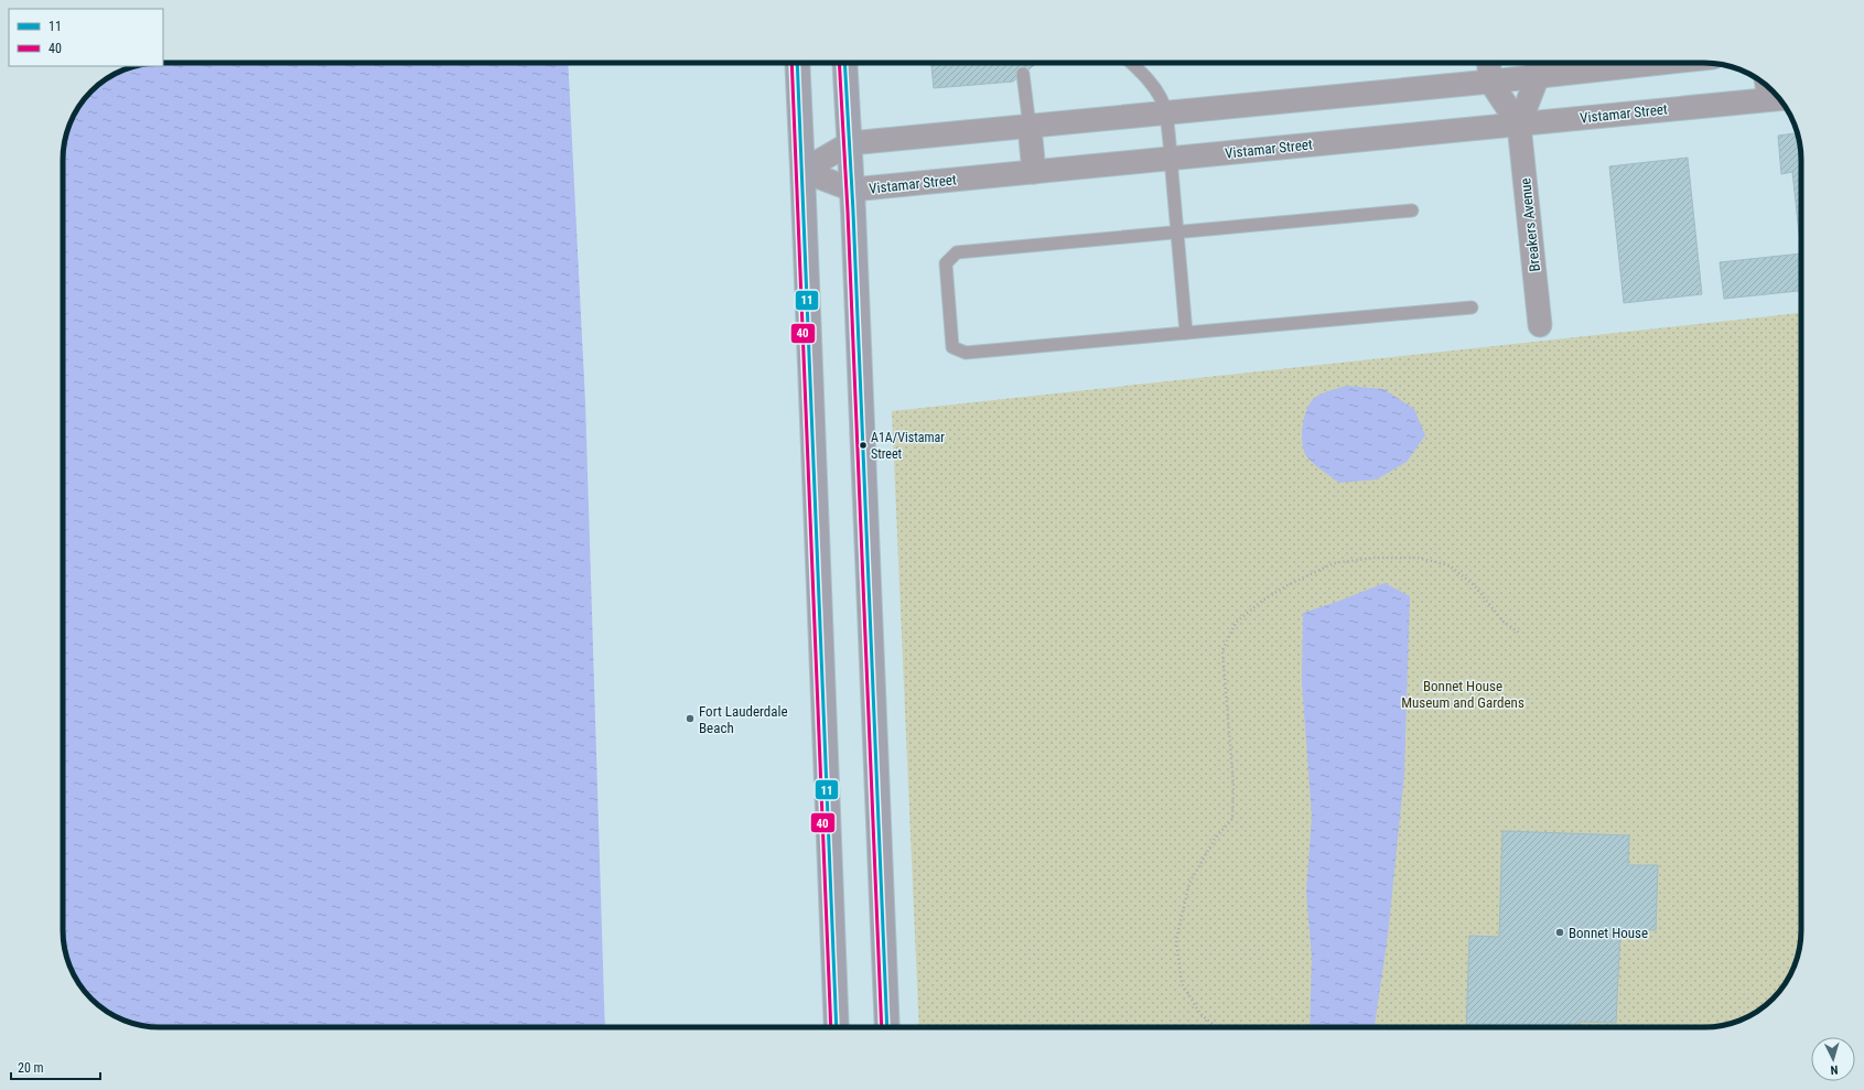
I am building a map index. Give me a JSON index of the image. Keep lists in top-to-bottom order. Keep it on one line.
{"streets":{"street":["Vistamar Street","Breakers Avenue"]},"crossings":[["Vistamar Street","Breakers Avenue"]],"parks":["Bonnet House Museum and Gardens"],"places":["A1A/Vistamar Street","Fort Lauderdale Beach","Bonnet House"],"lines":["transit line 11","transit line 40"],"legend":["11","40"],"scale_bar":"20 m","north":"bottom"}
